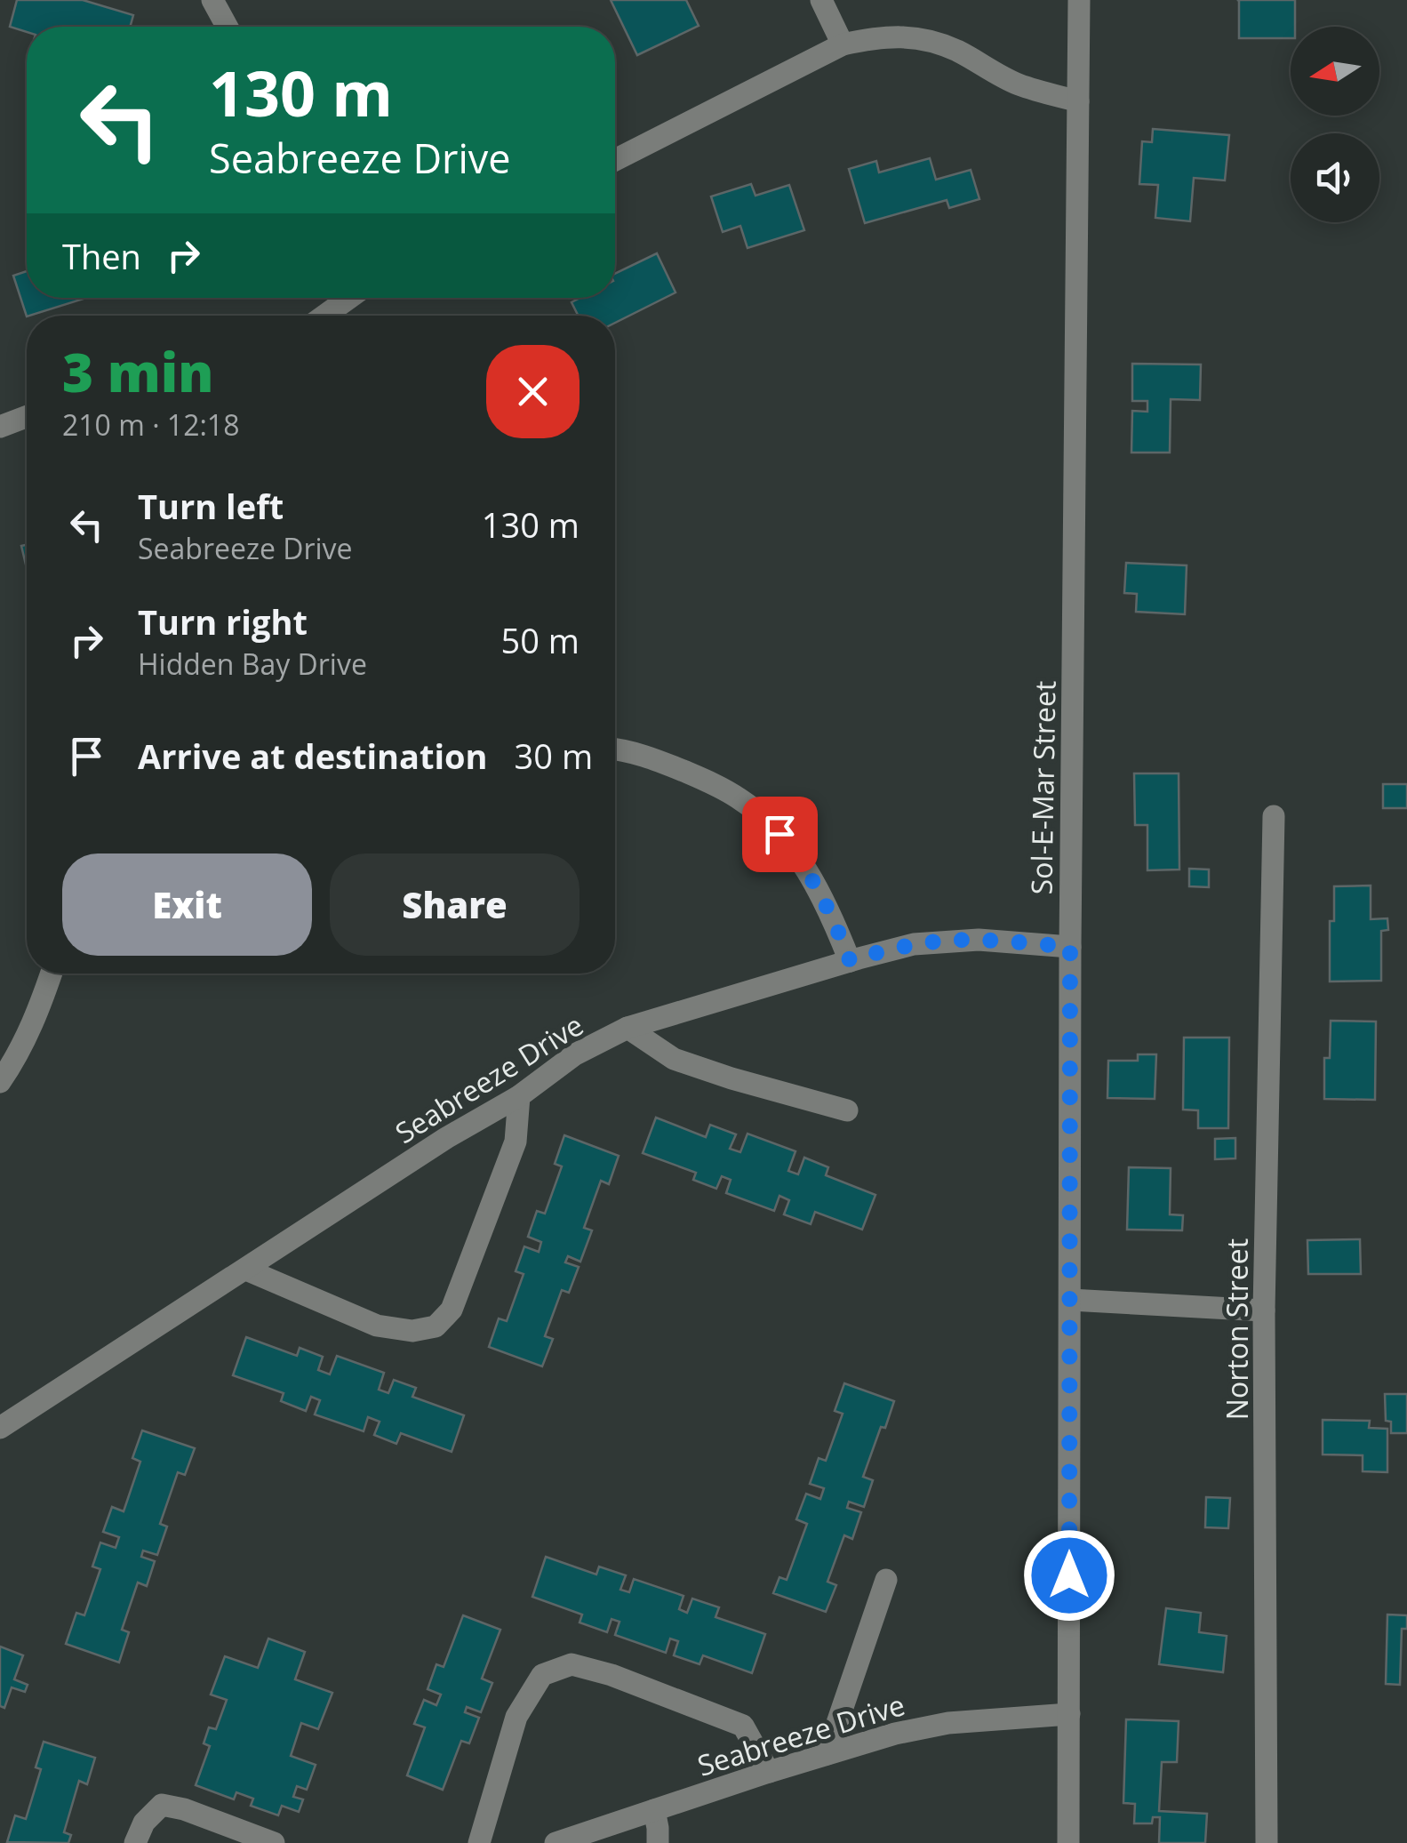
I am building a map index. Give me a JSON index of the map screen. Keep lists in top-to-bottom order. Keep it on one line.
{"streets":{"street":["Sol-E-Mar Street","Seabreeze Drive","Norton Street"]},"crossings":[["Sol-E-Mar Street","Seabreeze Drive"]],"north":"left","page":{"turn":["130 m","Seabreeze Drive"],"then":"Then","heading":["3 min","210 m · 12:18"],"list":[{"name":"Turn left","note":"Seabreeze Drive","value":"130 m"},{"name":"Turn right","note":"Hidden Bay Drive","value":"50 m"},{"name":"Arrive at destination","value":"30 m"}],"buttons":["Exit","Share"]}}
